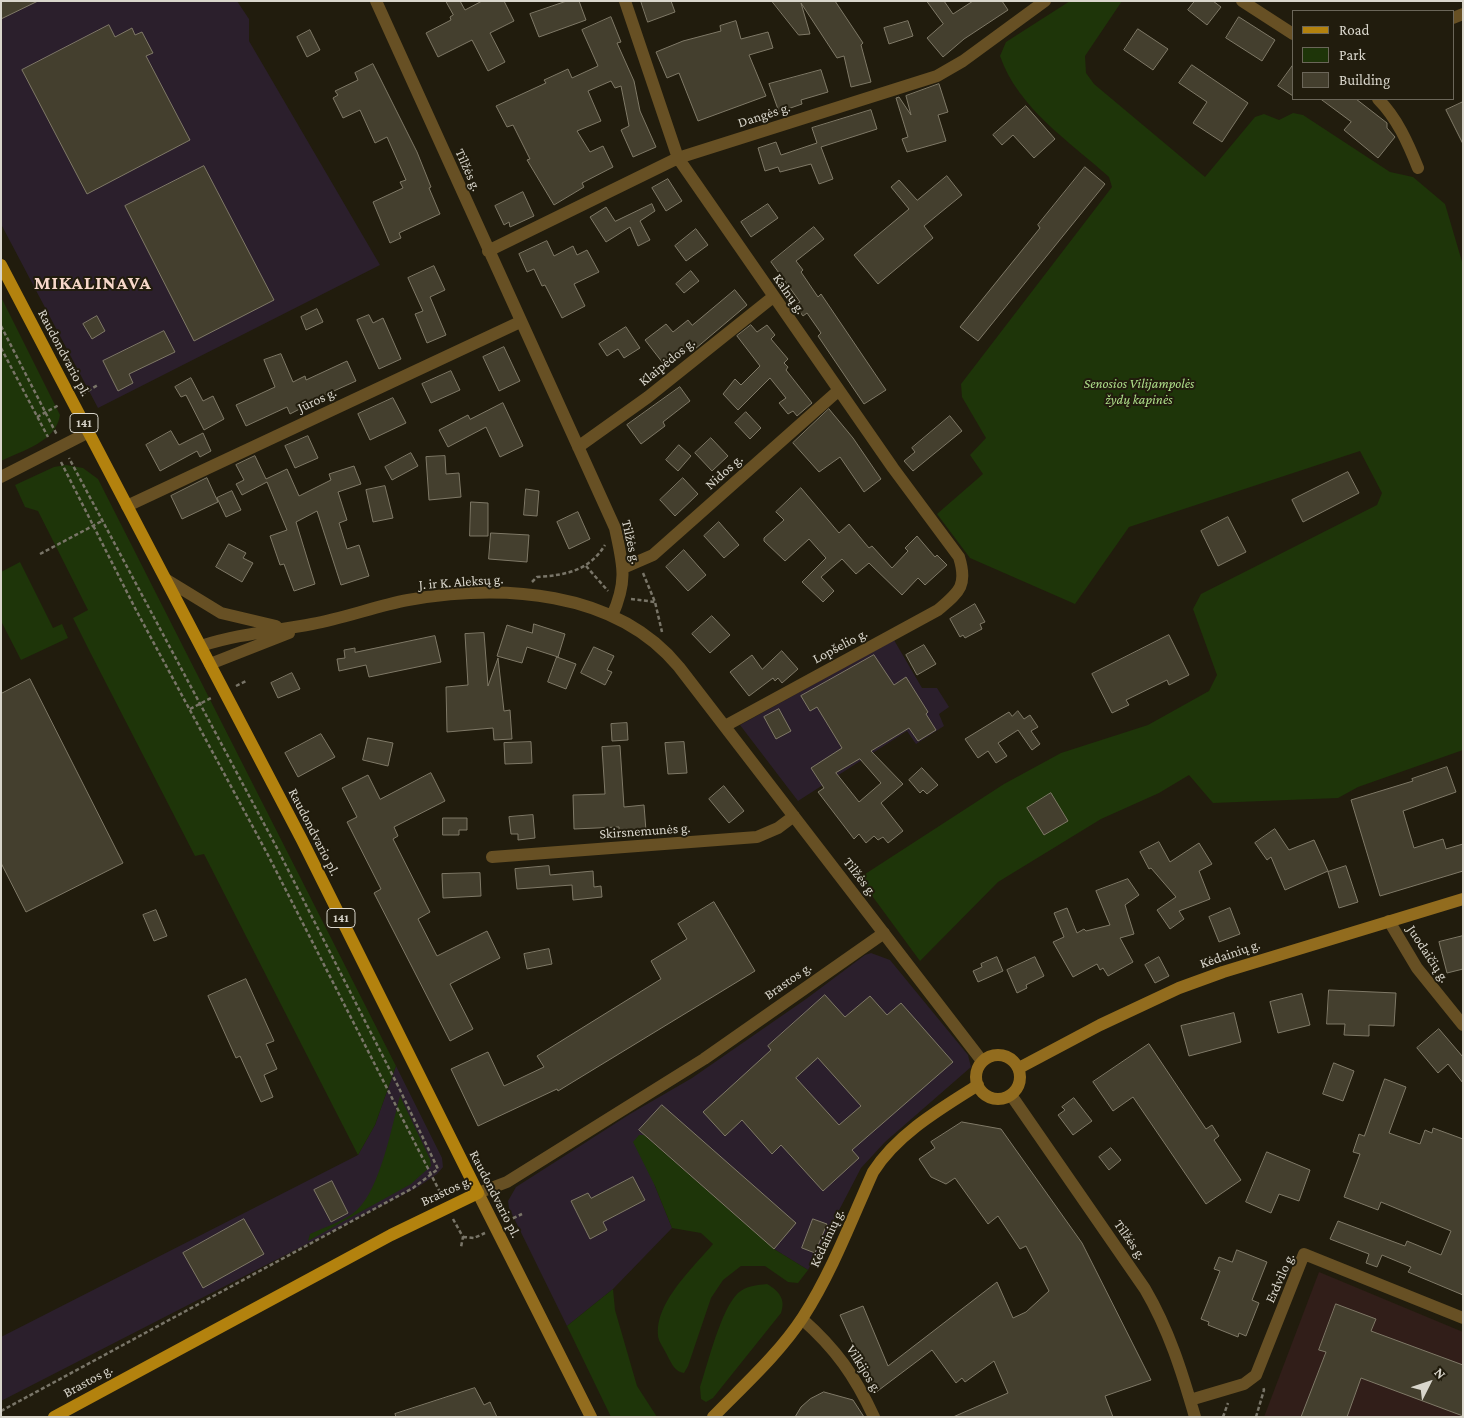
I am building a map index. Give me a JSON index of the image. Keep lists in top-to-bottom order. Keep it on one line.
{"streets":{"main road":["Raudondvario pl.","141","Kėdainių g.","Brastos g."],"street":["Dangės g.","Tilžės g.","Kalnų g.","Klaipėdos g.","Jūros g.","Nidos g.","J. ir K. Aleksų g.","Lopšelio g.","Skirsnemunės g.","Juodaičių g.","Erdvilo g.","Vilkijos g."]},"crossings":[["Dangės g.","Tilžės g."],["Dangės g.","Kalnų g."],["Tilžės g.","Klaipėdos g."],["Tilžės g.","Jūros g."],["Tilžės g.","Nidos g."],["Tilžės g.","J. ir K. Aleksų g."],["Tilžės g.","Lopšelio g."],["Tilžės g.","Skirsnemunės g."],["Tilžės g.","Kėdainių g."],["Tilžės g.","Brastos g."],["Kalnų g.","Klaipėdos g."],["Kalnų g.","Nidos g."],["Kalnų g.","Lopšelio g."],["Raudondvario pl.","Jūros g."],["Raudondvario pl.","J. ir K. Aleksų g."],["Raudondvario pl.","Brastos g."],["Kėdainių g.","Juodaičių g."],["Kėdainių g.","Vilkijos g."]],"districts":["MIKALINAVA"],"parks":["Senosios Vilijampolės žydų kapinės"],"legend":["Road","Park","Building"],"north":"top right"}
